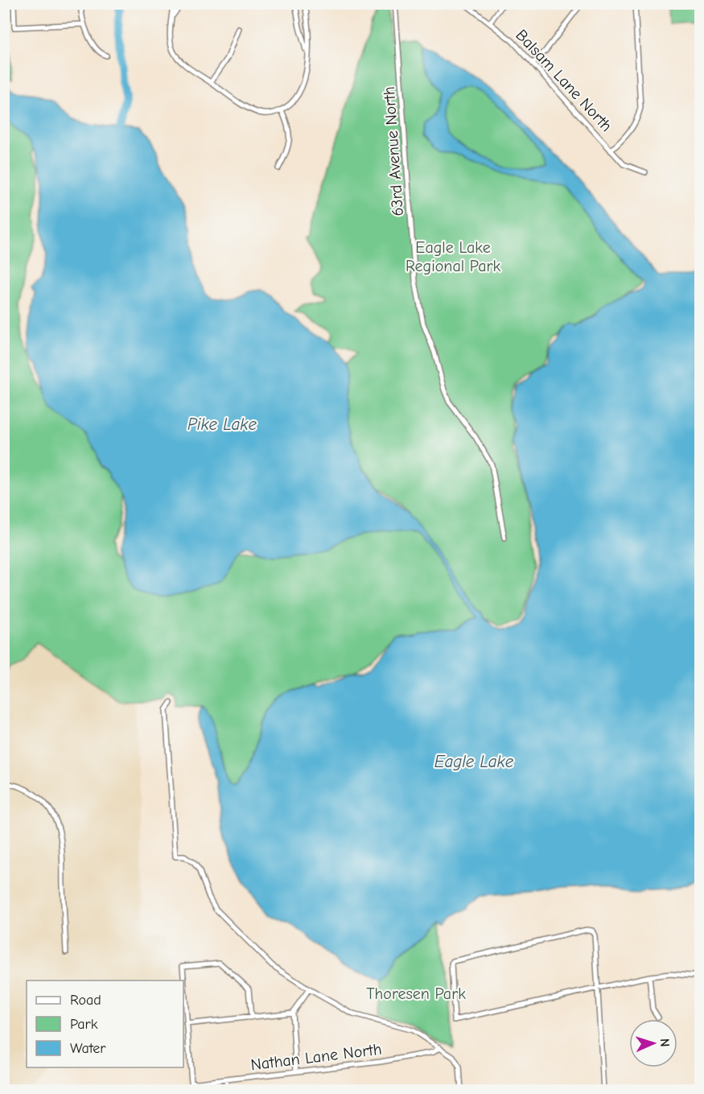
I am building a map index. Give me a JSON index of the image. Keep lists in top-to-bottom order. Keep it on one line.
{"streets":{"street":["Balsam Lane North","63rd Avenue North","Nathan Lane North"]},"water":["Pike Lake","Eagle Lake"],"parks":["Eagle Lake Regional Park","Thoresen Park"],"legend":["Road","Park","Water"],"north":"right"}
